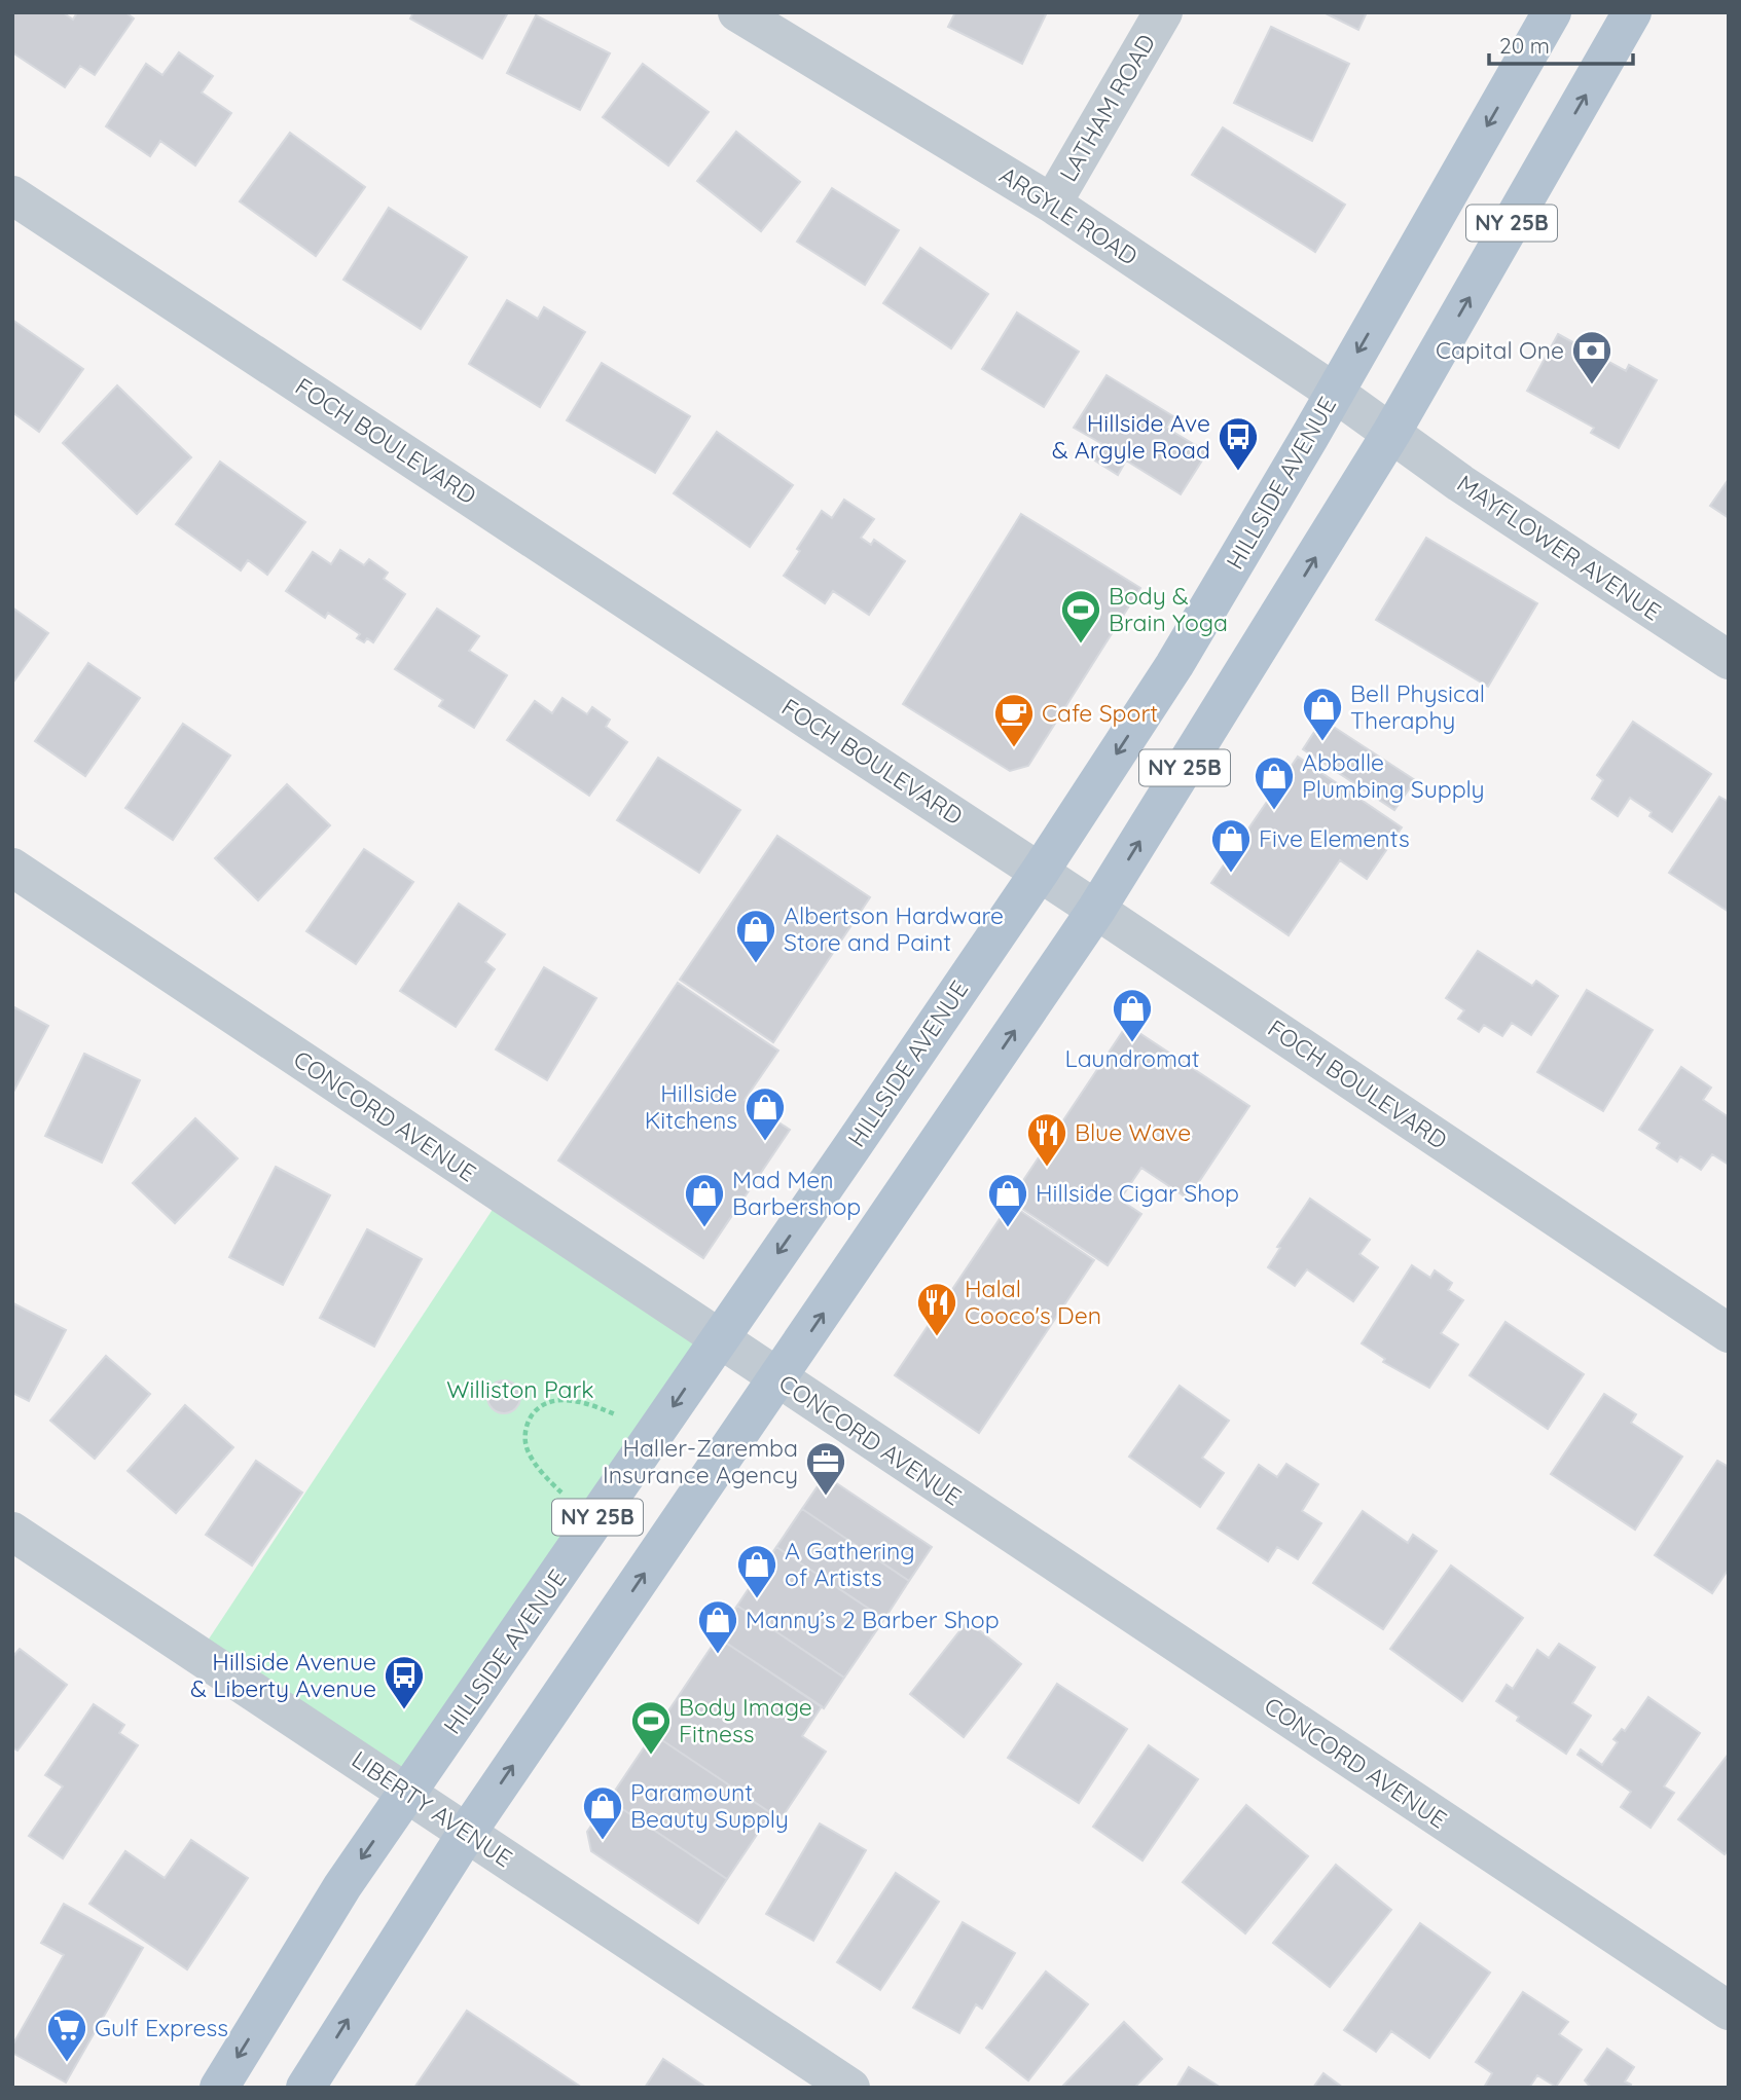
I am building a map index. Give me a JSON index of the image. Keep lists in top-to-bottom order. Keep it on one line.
{"streets":{"main road":["NY 25B","HILLSIDE AVENUE"],"street":["LATHAM ROAD","ARGYLE ROAD","FOCH BOULEVARD","MAYFLOWER AVENUE","CONCORD AVENUE","LIBERTY AVENUE"]},"crossings":[["LATHAM ROAD","ARGYLE ROAD"],["ARGYLE ROAD","NY 25B"],["ARGYLE ROAD","HILLSIDE AVENUE"],["ARGYLE ROAD","MAYFLOWER AVENUE"],["NY 25B","FOCH BOULEVARD"],["NY 25B","MAYFLOWER AVENUE"],["NY 25B","CONCORD AVENUE"],["NY 25B","LIBERTY AVENUE"],["FOCH BOULEVARD","HILLSIDE AVENUE"],["HILLSIDE AVENUE","CONCORD AVENUE"],["HILLSIDE AVENUE","LIBERTY AVENUE"]],"parks":["Williston Park"],"places":{"bank":["Capital One"],"bus stop":["Hillside Ave & Argyle Road","Hillside Avenue & Liberty Avenue"],"sports":["Body & Brain Yoga","Body Image Fitness"],"shop":["Bell Physical Theraphy","Abballe Plumbing Supply","Five Elements","Albertson Hardware Store and Paint","Laundromat","Hillside Kitchens","Mad Men Barbershop","Hillside Cigar Shop","A Gathering of Artists","Manny’s 2 Barber Shop","Paramount Beauty Supply"],"cafe":["Cafe Sport"],"restaurant":["Blue Wave","Halal Cooco's Den"],"office":["Haller-Zaremba Insurance Agency"],"supermarket":["Gulf Express"]},"scale_bar":"20 m"}
